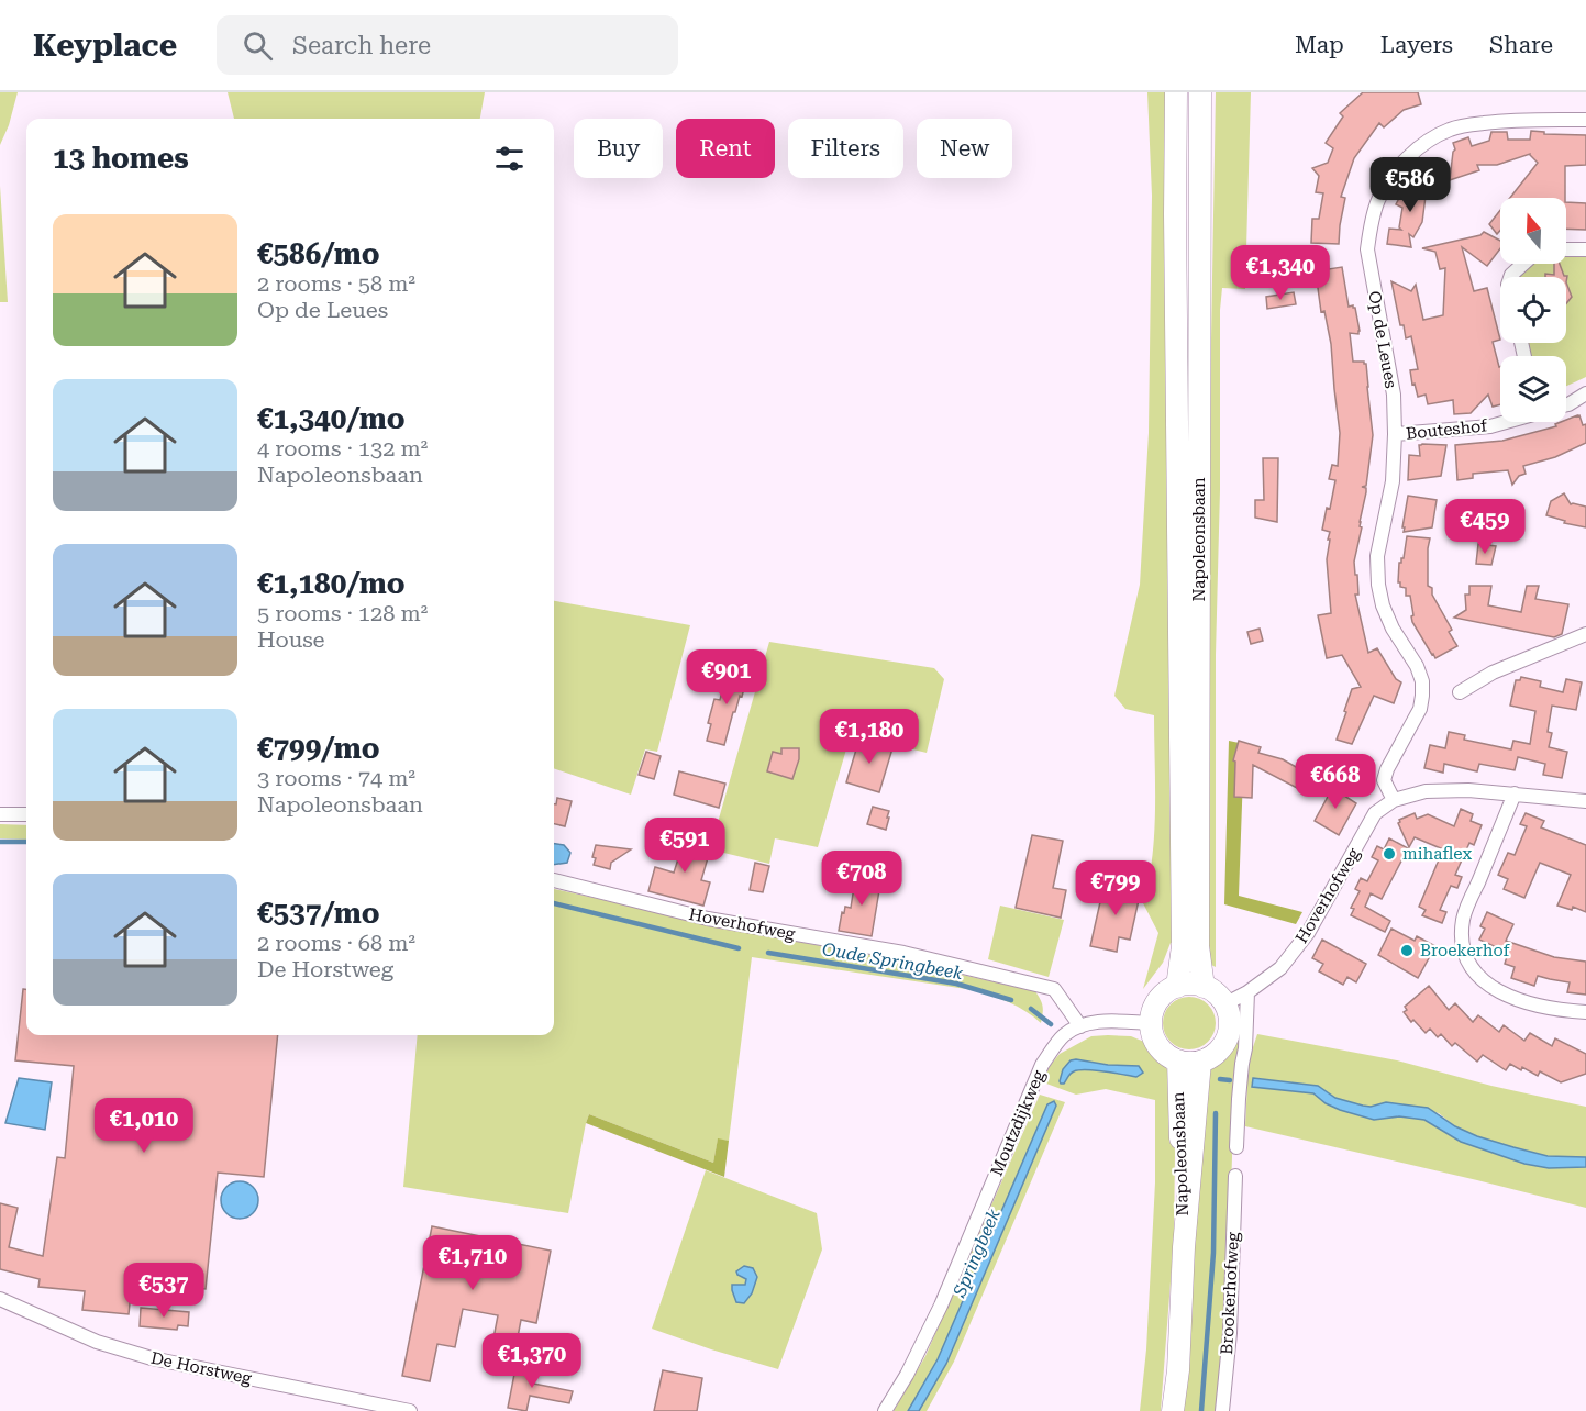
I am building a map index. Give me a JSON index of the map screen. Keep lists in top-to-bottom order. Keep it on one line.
{"streets":{"main road":["Napoleonsbaan"],"street":["Op de Leues","Bouteshof","Hoverhofweg","Moutzdijkweg","Brookerhofweg","De Horstweg"]},"crossings":[["Op de Leues","Bouteshof"],["Op de Leues","Hoverhofweg"],["Napoleonsbaan","Hoverhofweg"],["Hoverhofweg","Moutzdijkweg"]],"water":["Oude Springbeek","Springbeek"],"places":["mihaflex","Broekerhof"],"north":"top","page":{"header":"Keyplace","search":"Search here","nav":["Map","Layers","Share"],"chip":["Buy","Rent","Filters","New"],"heading":"13 homes","price":["€586","€1,340","€459","€901","€1,180","€668","€591","€708","€799","€1,010","€1,710","€537","€1,370"],"list":[{"name":"€586/mo","note":"2 rooms · 58 m² · Op de Leues"},{"name":"€1,340/mo","note":"4 rooms · 132 m² · Napoleonsbaan"},{"name":"€1,180/mo","note":"5 rooms · 128 m² · House"},{"name":"€799/mo","note":"3 rooms · 74 m² · Napoleonsbaan"},{"name":"€537/mo","note":"2 rooms · 68 m² · De Horstweg"}]}}
